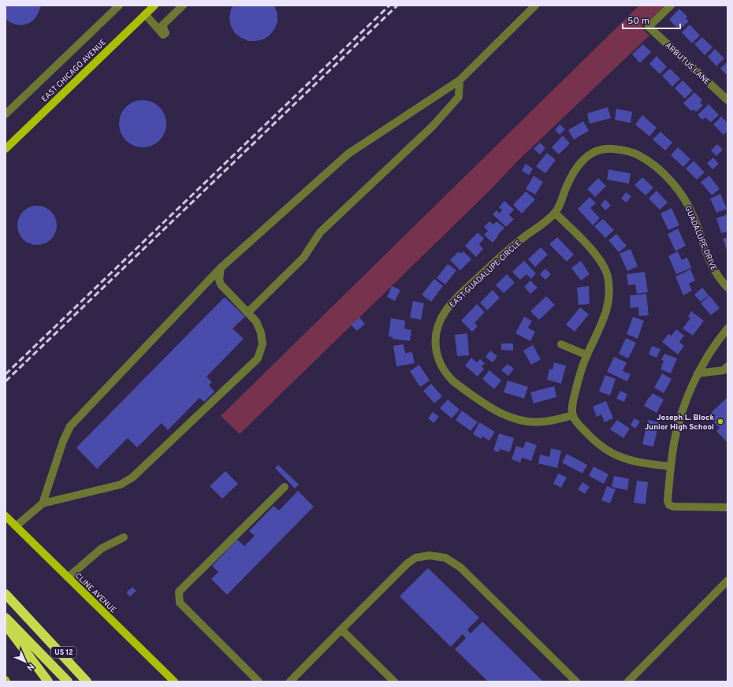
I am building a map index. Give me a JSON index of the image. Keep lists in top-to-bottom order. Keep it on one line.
{"streets":{"highway":["US 12"],"main road":["EAST CHICAGO AVENUE","CLINE AVENUE"],"street":["ARBUTUS LANE","GUADALUPE DRIVE","EAST GUADALUPE CIRCLE"]},"crossings":[["GUADALUPE DRIVE","EAST GUADALUPE CIRCLE"]],"places":["Joseph L. Block Junior High School"],"scale_bar":"50 m","north":"bottom right"}
